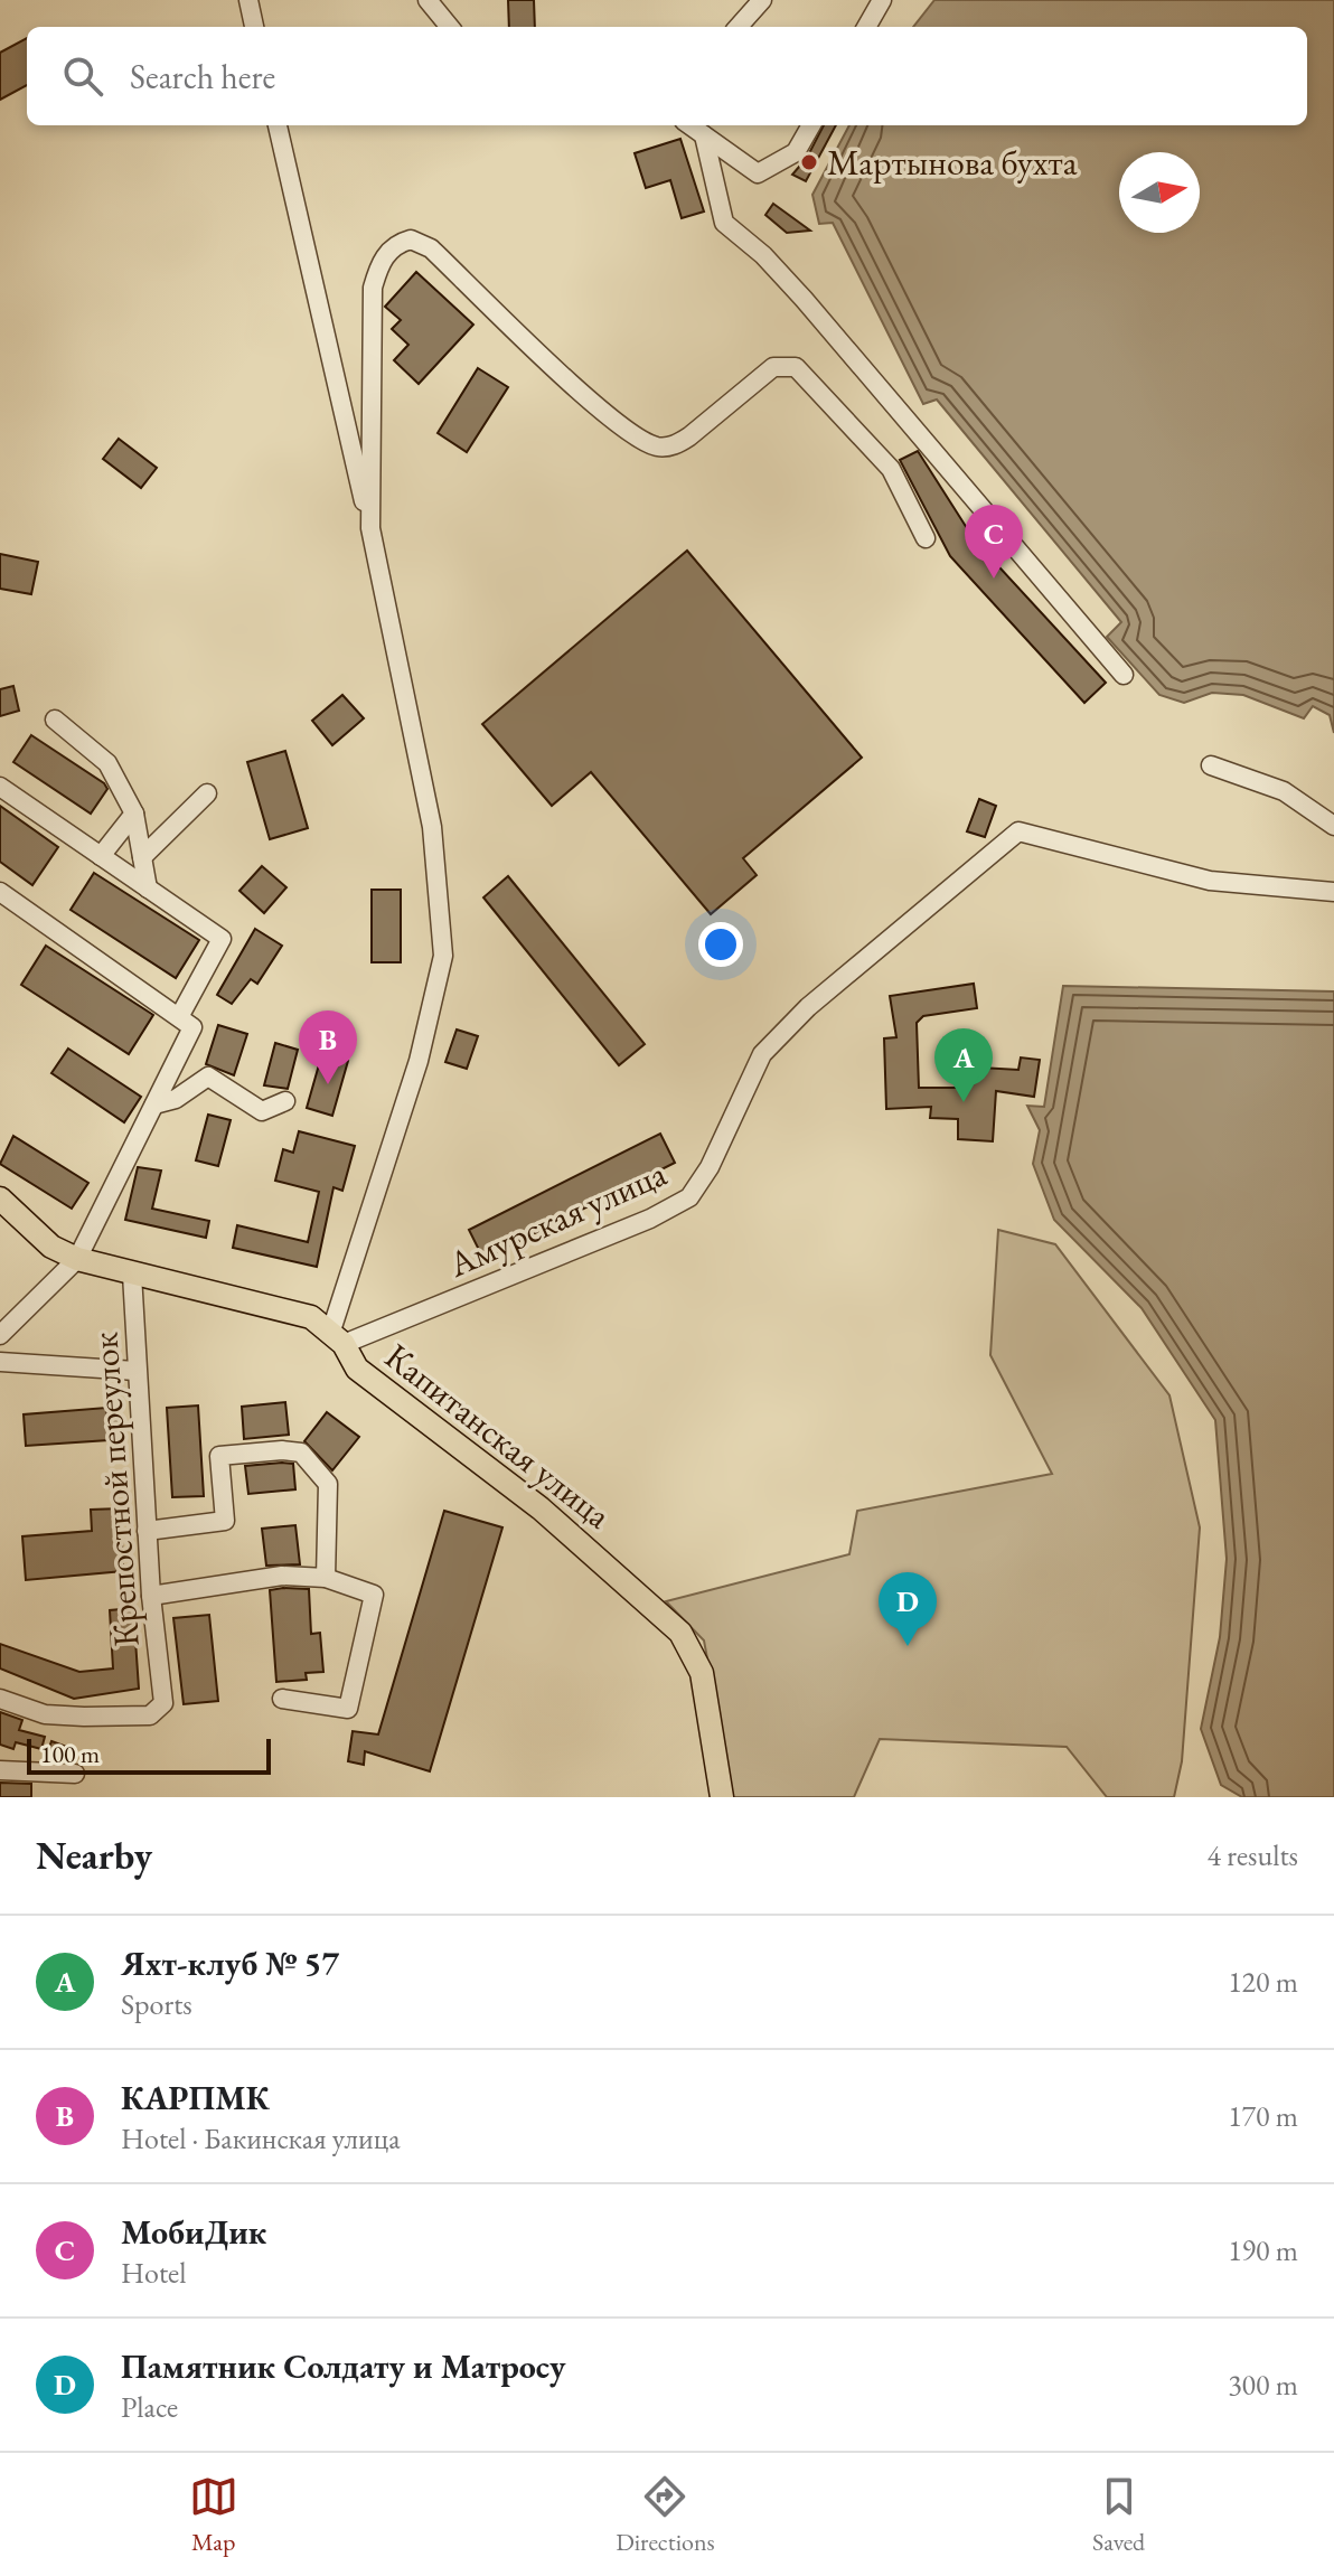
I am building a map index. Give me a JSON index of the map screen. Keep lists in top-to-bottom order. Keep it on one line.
{"streets":{"main road":["Капитанская улица"],"street":["Амурская улица","Крепостной переулок"]},"crossings":[["Амурская улица","Капитанская улица"]],"places":["Мартынова бухта"],"scale_bar":"100 m","north":"right","page":{"search":"Search here","pins":["C","B","A","D"],"scale":"100 m","heading":["Nearby","4 results"],"list":[{"mark":"A","name":"Яхт-клуб № 57","note":"Sports","value":"120 m"},{"mark":"B","name":"КАРПМК","note":"Hotel · Бакинская улица","value":"170 m"},{"mark":"C","name":"МобиДик","note":"Hotel","value":"190 m"},{"mark":"D","name":"Памятник Солдату и Матросу","note":"Place","value":"300 m"}],"nav":["Map","Directions","Saved"]}}
